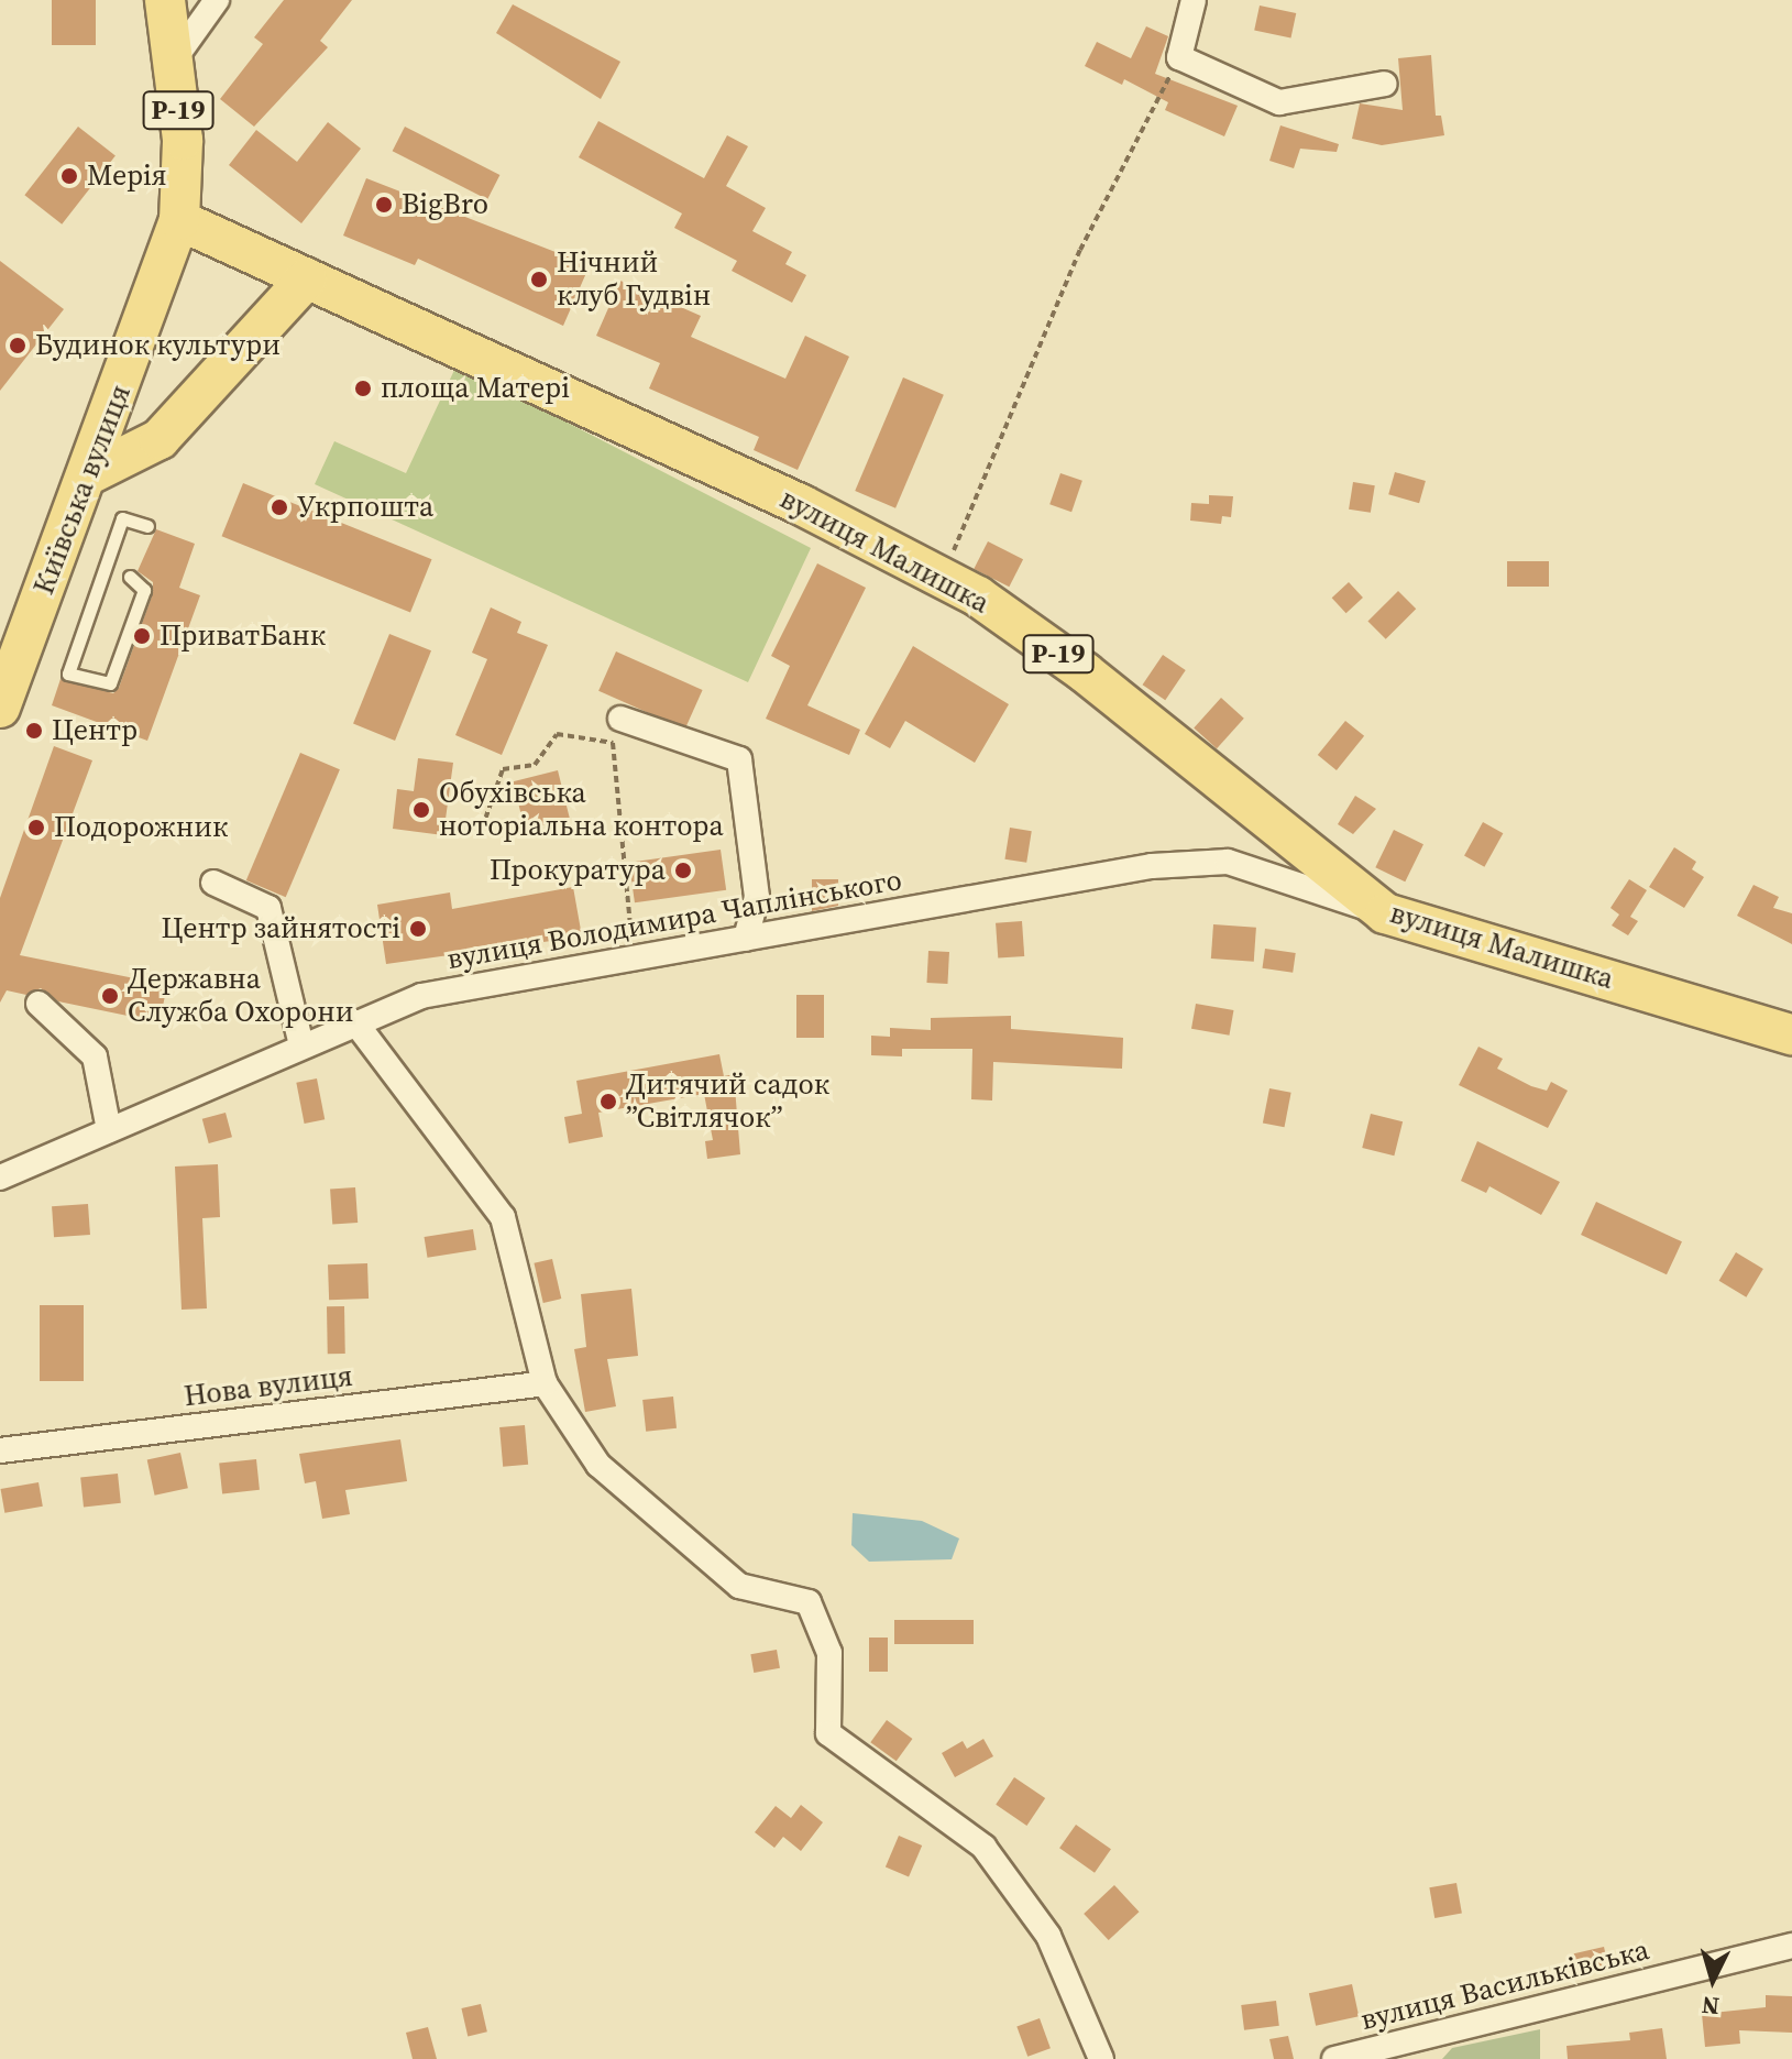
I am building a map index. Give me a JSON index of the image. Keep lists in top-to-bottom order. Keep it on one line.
{"streets":{"main road":["Р-19","Київська вулиця","вулиця Малишка"],"street":["вулиця Володимира Чаплінського","Нова вулиця","вулиця Васильківська"]},"crossings":[["Р-19","Київська вулиця"],["Р-19","вулиця Малишка"],["Київська вулиця","вулиця Малишка"],["вулиця Малишка","вулиця Володимира Чаплінського"]],"places":["Мерія","BigBro","Нічний клуб Гудвін","Будинок культури","площа Матері","Укрпошта","ПриватБанк","Центр","Обухівська ноторіальна контора","Подорожник","Прокуратура","Центр зайнятості","Державна Служба Охорони","Дитячий садок ”Світлячок”"],"north":"bottom"}
